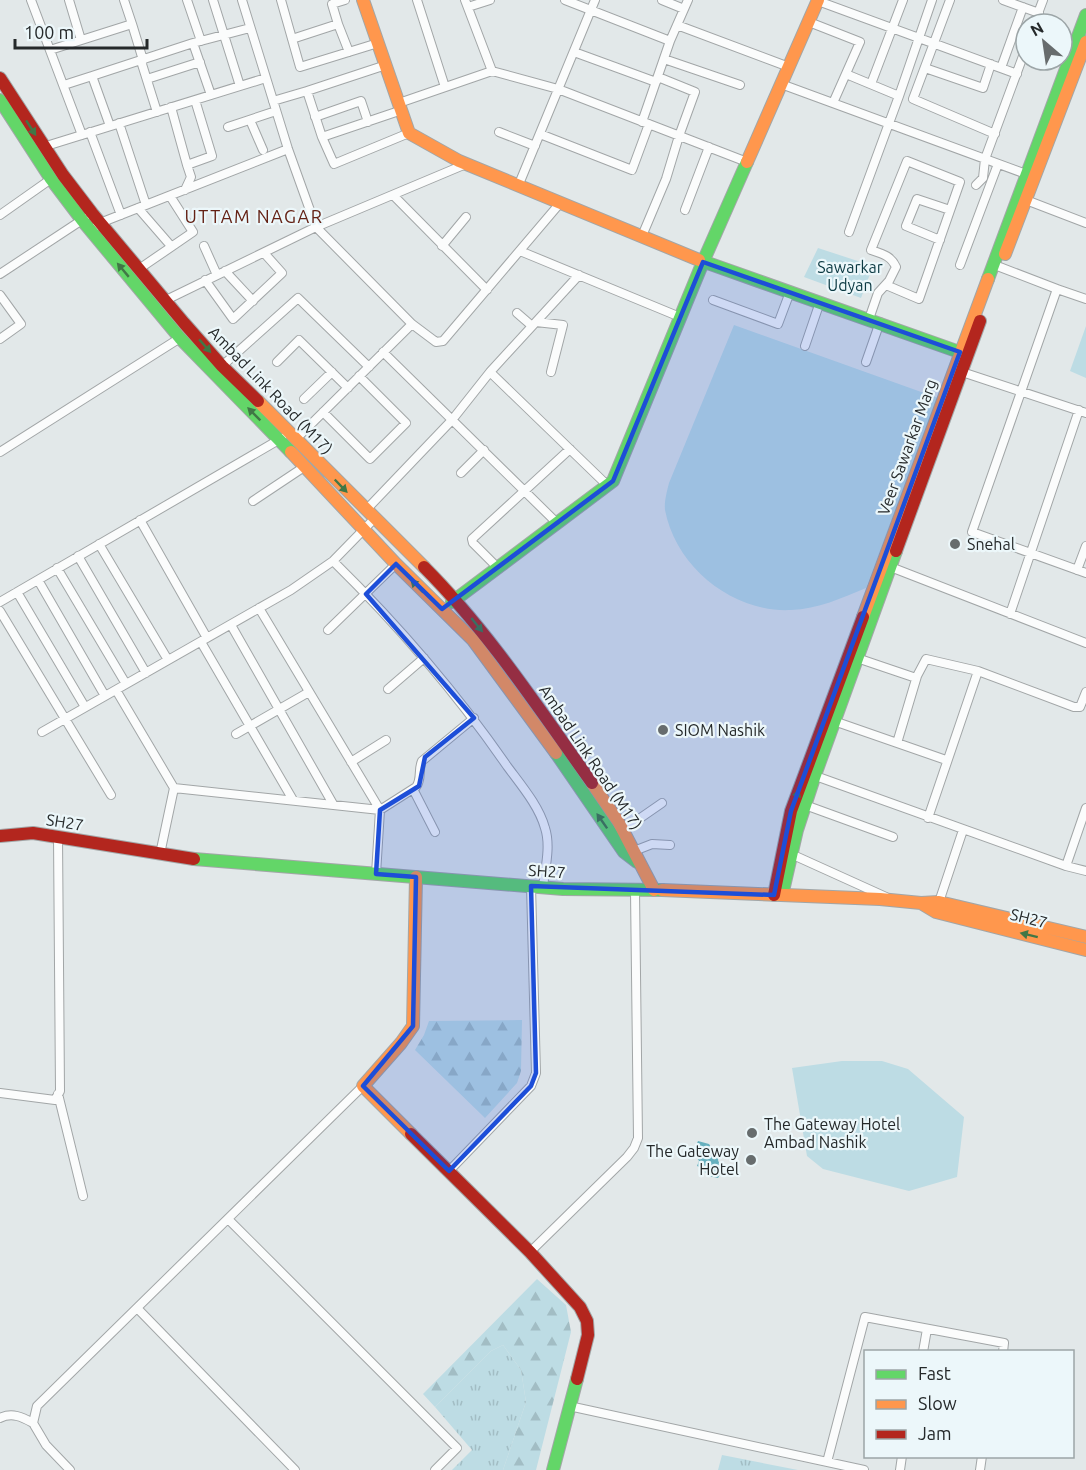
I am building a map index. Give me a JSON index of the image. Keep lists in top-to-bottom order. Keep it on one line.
{"streets":{"street":["Ambad Link Road (M17)","Veer Sawarkar Marg","SH27"]},"crossings":[["Veer Sawarkar Marg","SH27"]],"districts":["UTTAM NAGAR"],"parks":["Sawarkar Udyan"],"places":["Snehal","SIOM Nashik","The Gateway Hotel Ambad Nashik","The Gateway Hotel"],"legend":["Fast","Slow","Jam"],"scale_bar":"100 m","north":"top left"}
